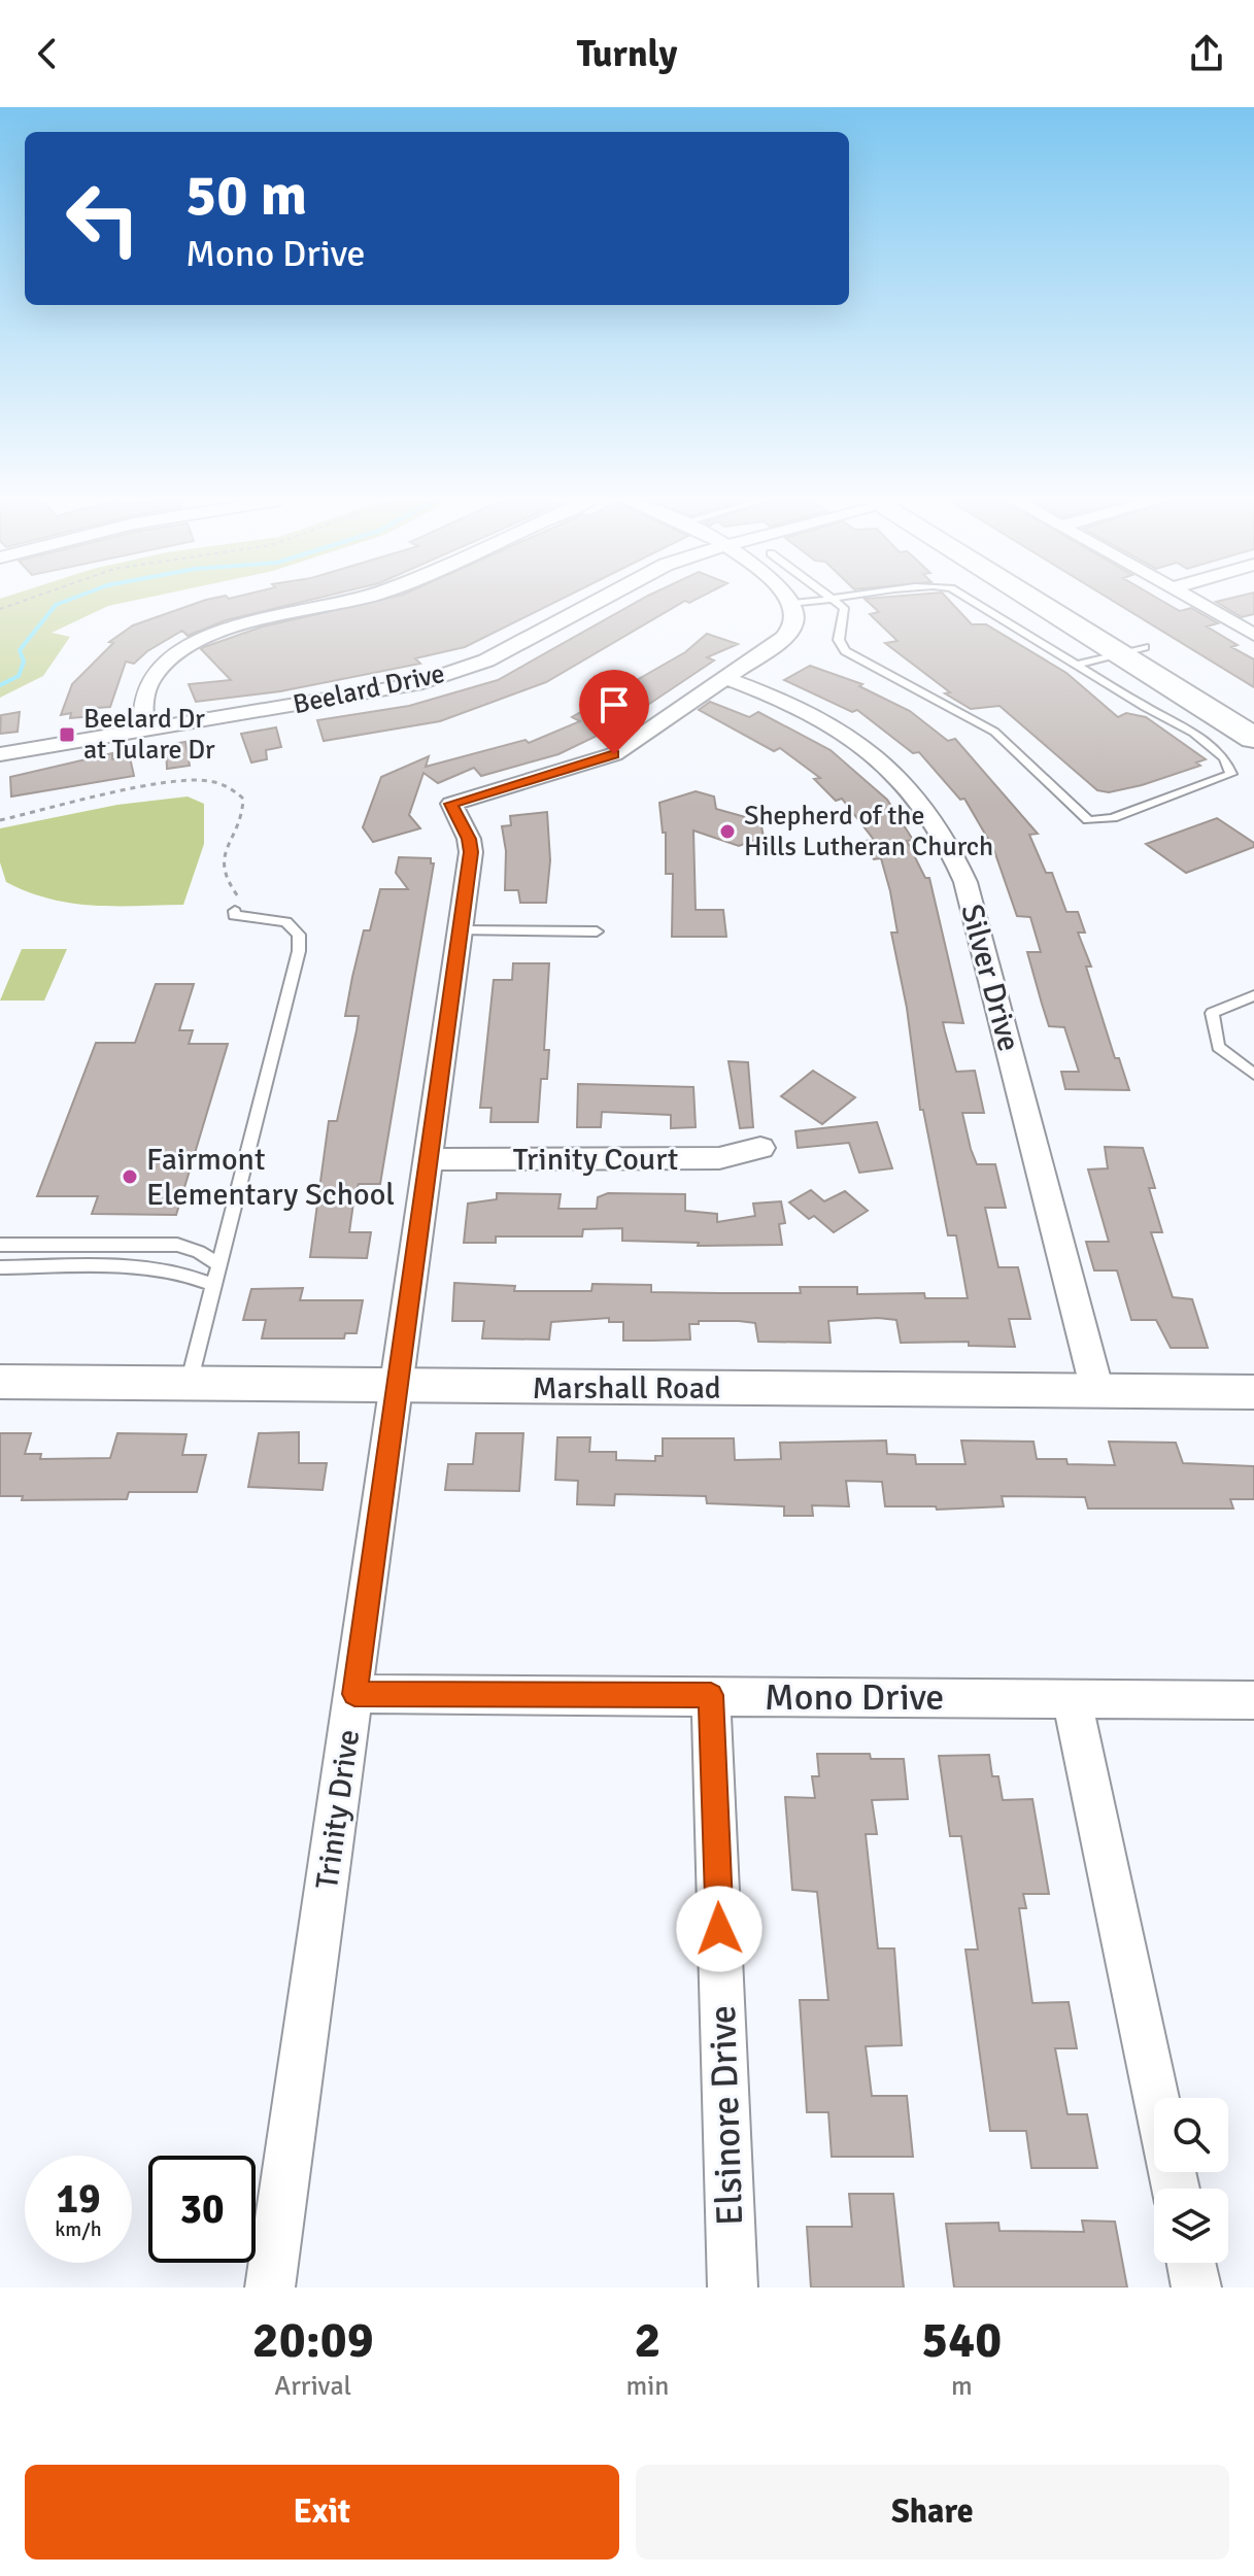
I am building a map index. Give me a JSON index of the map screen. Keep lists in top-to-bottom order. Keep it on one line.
{"streets":{"street":["Beelard Drive","Silver Drive","Trinity Court","Marshall Road","Mono Drive","Trinity Drive","Elsinore Drive"]},"crossings":[["Silver Drive","Marshall Road"],["Silver Drive","Trinity Drive"],["Trinity Court","Trinity Drive"],["Marshall Road","Trinity Drive"],["Mono Drive","Trinity Drive"],["Mono Drive","Elsinore Drive"]],"places":{"transit":["Beelard Dr at Tulare Dr"],"other":["Shepherd of the Hills Lutheran Church","Fairmont Elementary School"]},"page":{"header":"Turnly","turn":["50 m","Mono Drive"],"speed":"19 km/h","limit":"30","eta":["20:09","Arrival","2","min","540","m"],"buttons":["Exit","Share"]}}
